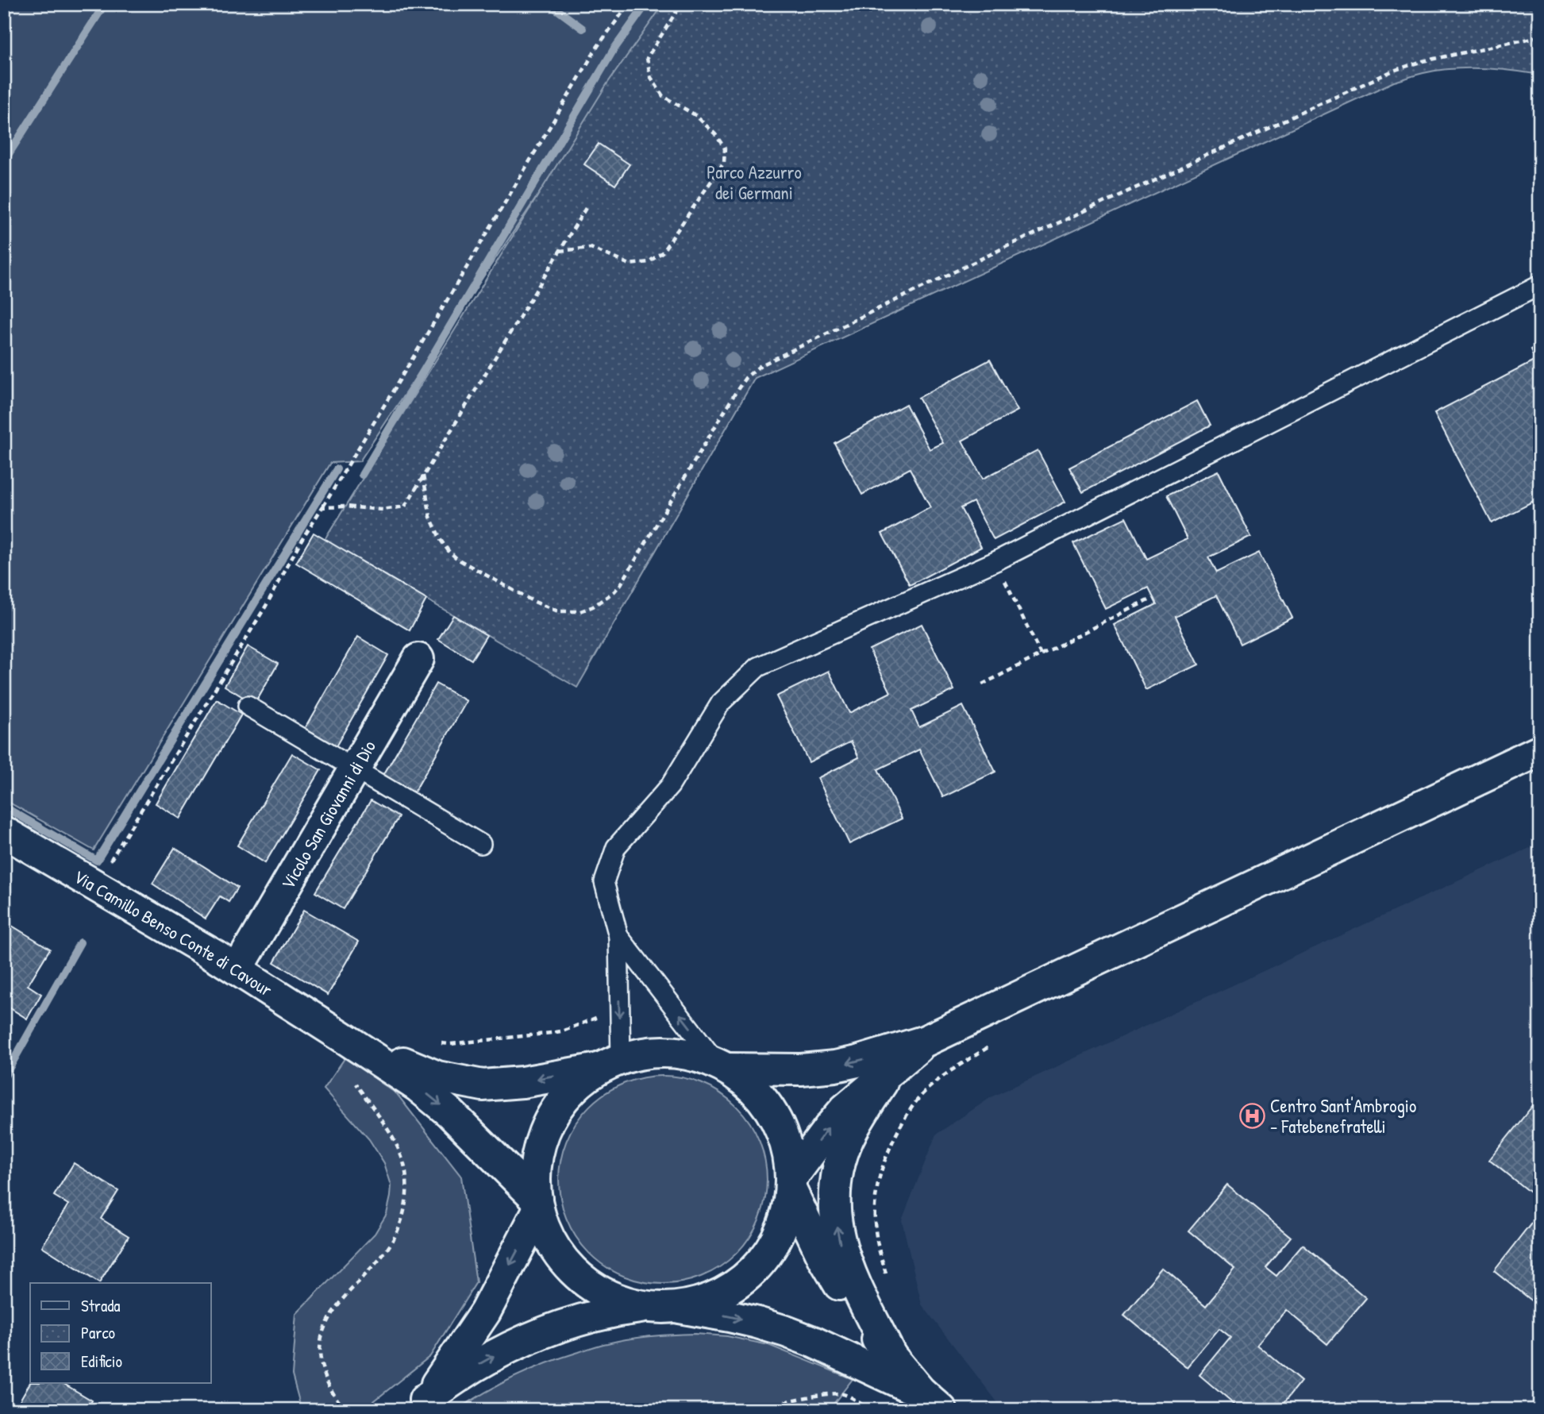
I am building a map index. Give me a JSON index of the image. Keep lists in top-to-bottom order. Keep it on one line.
{"streets":{"main road":["Vicolo San Giovanni di Dio","Via Camillo Benso Conte di Cavour"]},"crossings":[["Vicolo San Giovanni di Dio","Via Camillo Benso Conte di Cavour"]],"parks":["Parco Azzurro dei Germani"],"places":{"hospital":["Centro Sant'Ambrogio - Fatebenefratelli"]},"legend":["Strada","Parco","Edificio"]}
